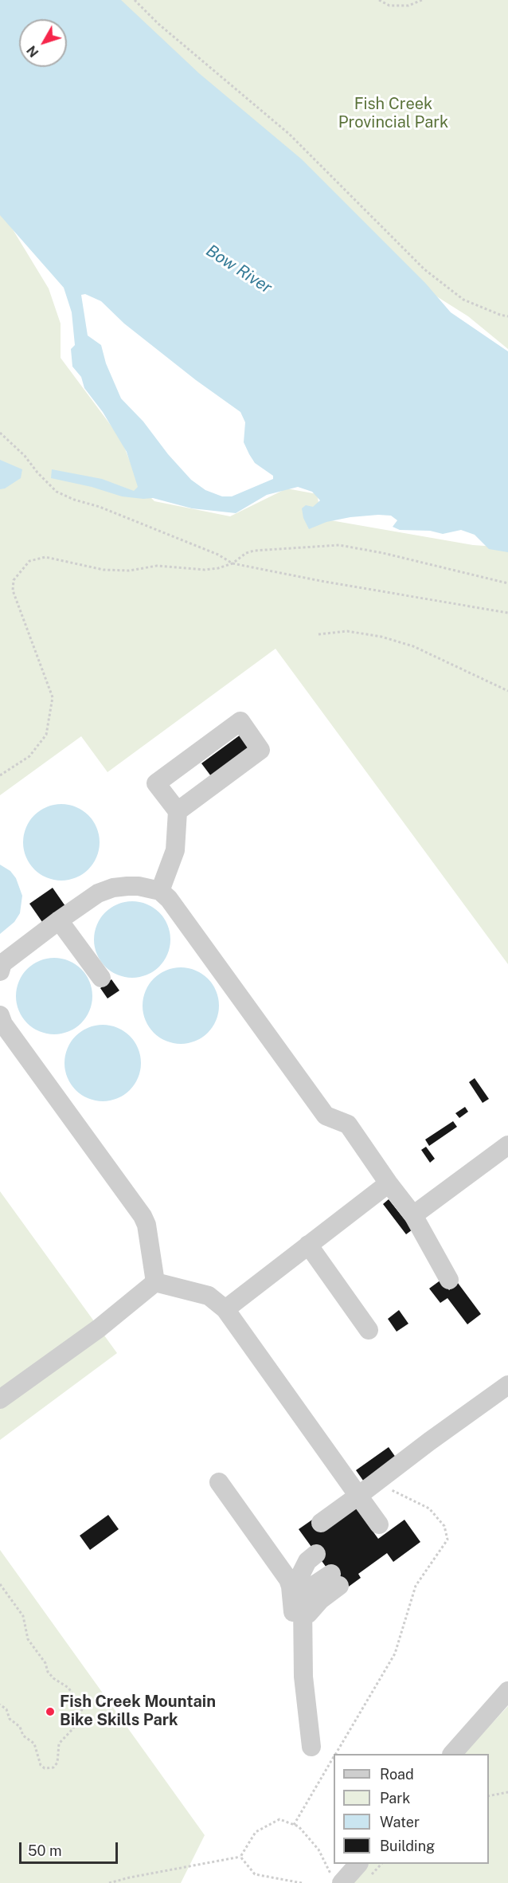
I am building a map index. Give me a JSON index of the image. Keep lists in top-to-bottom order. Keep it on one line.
{"water":["Bow River"],"parks":["Fish Creek Provincial Park"],"places":["Fish Creek Mountain Bike Skills Park"],"legend":["Road","Park","Water","Building"],"scale_bar":"50 m","north":"bottom left"}
